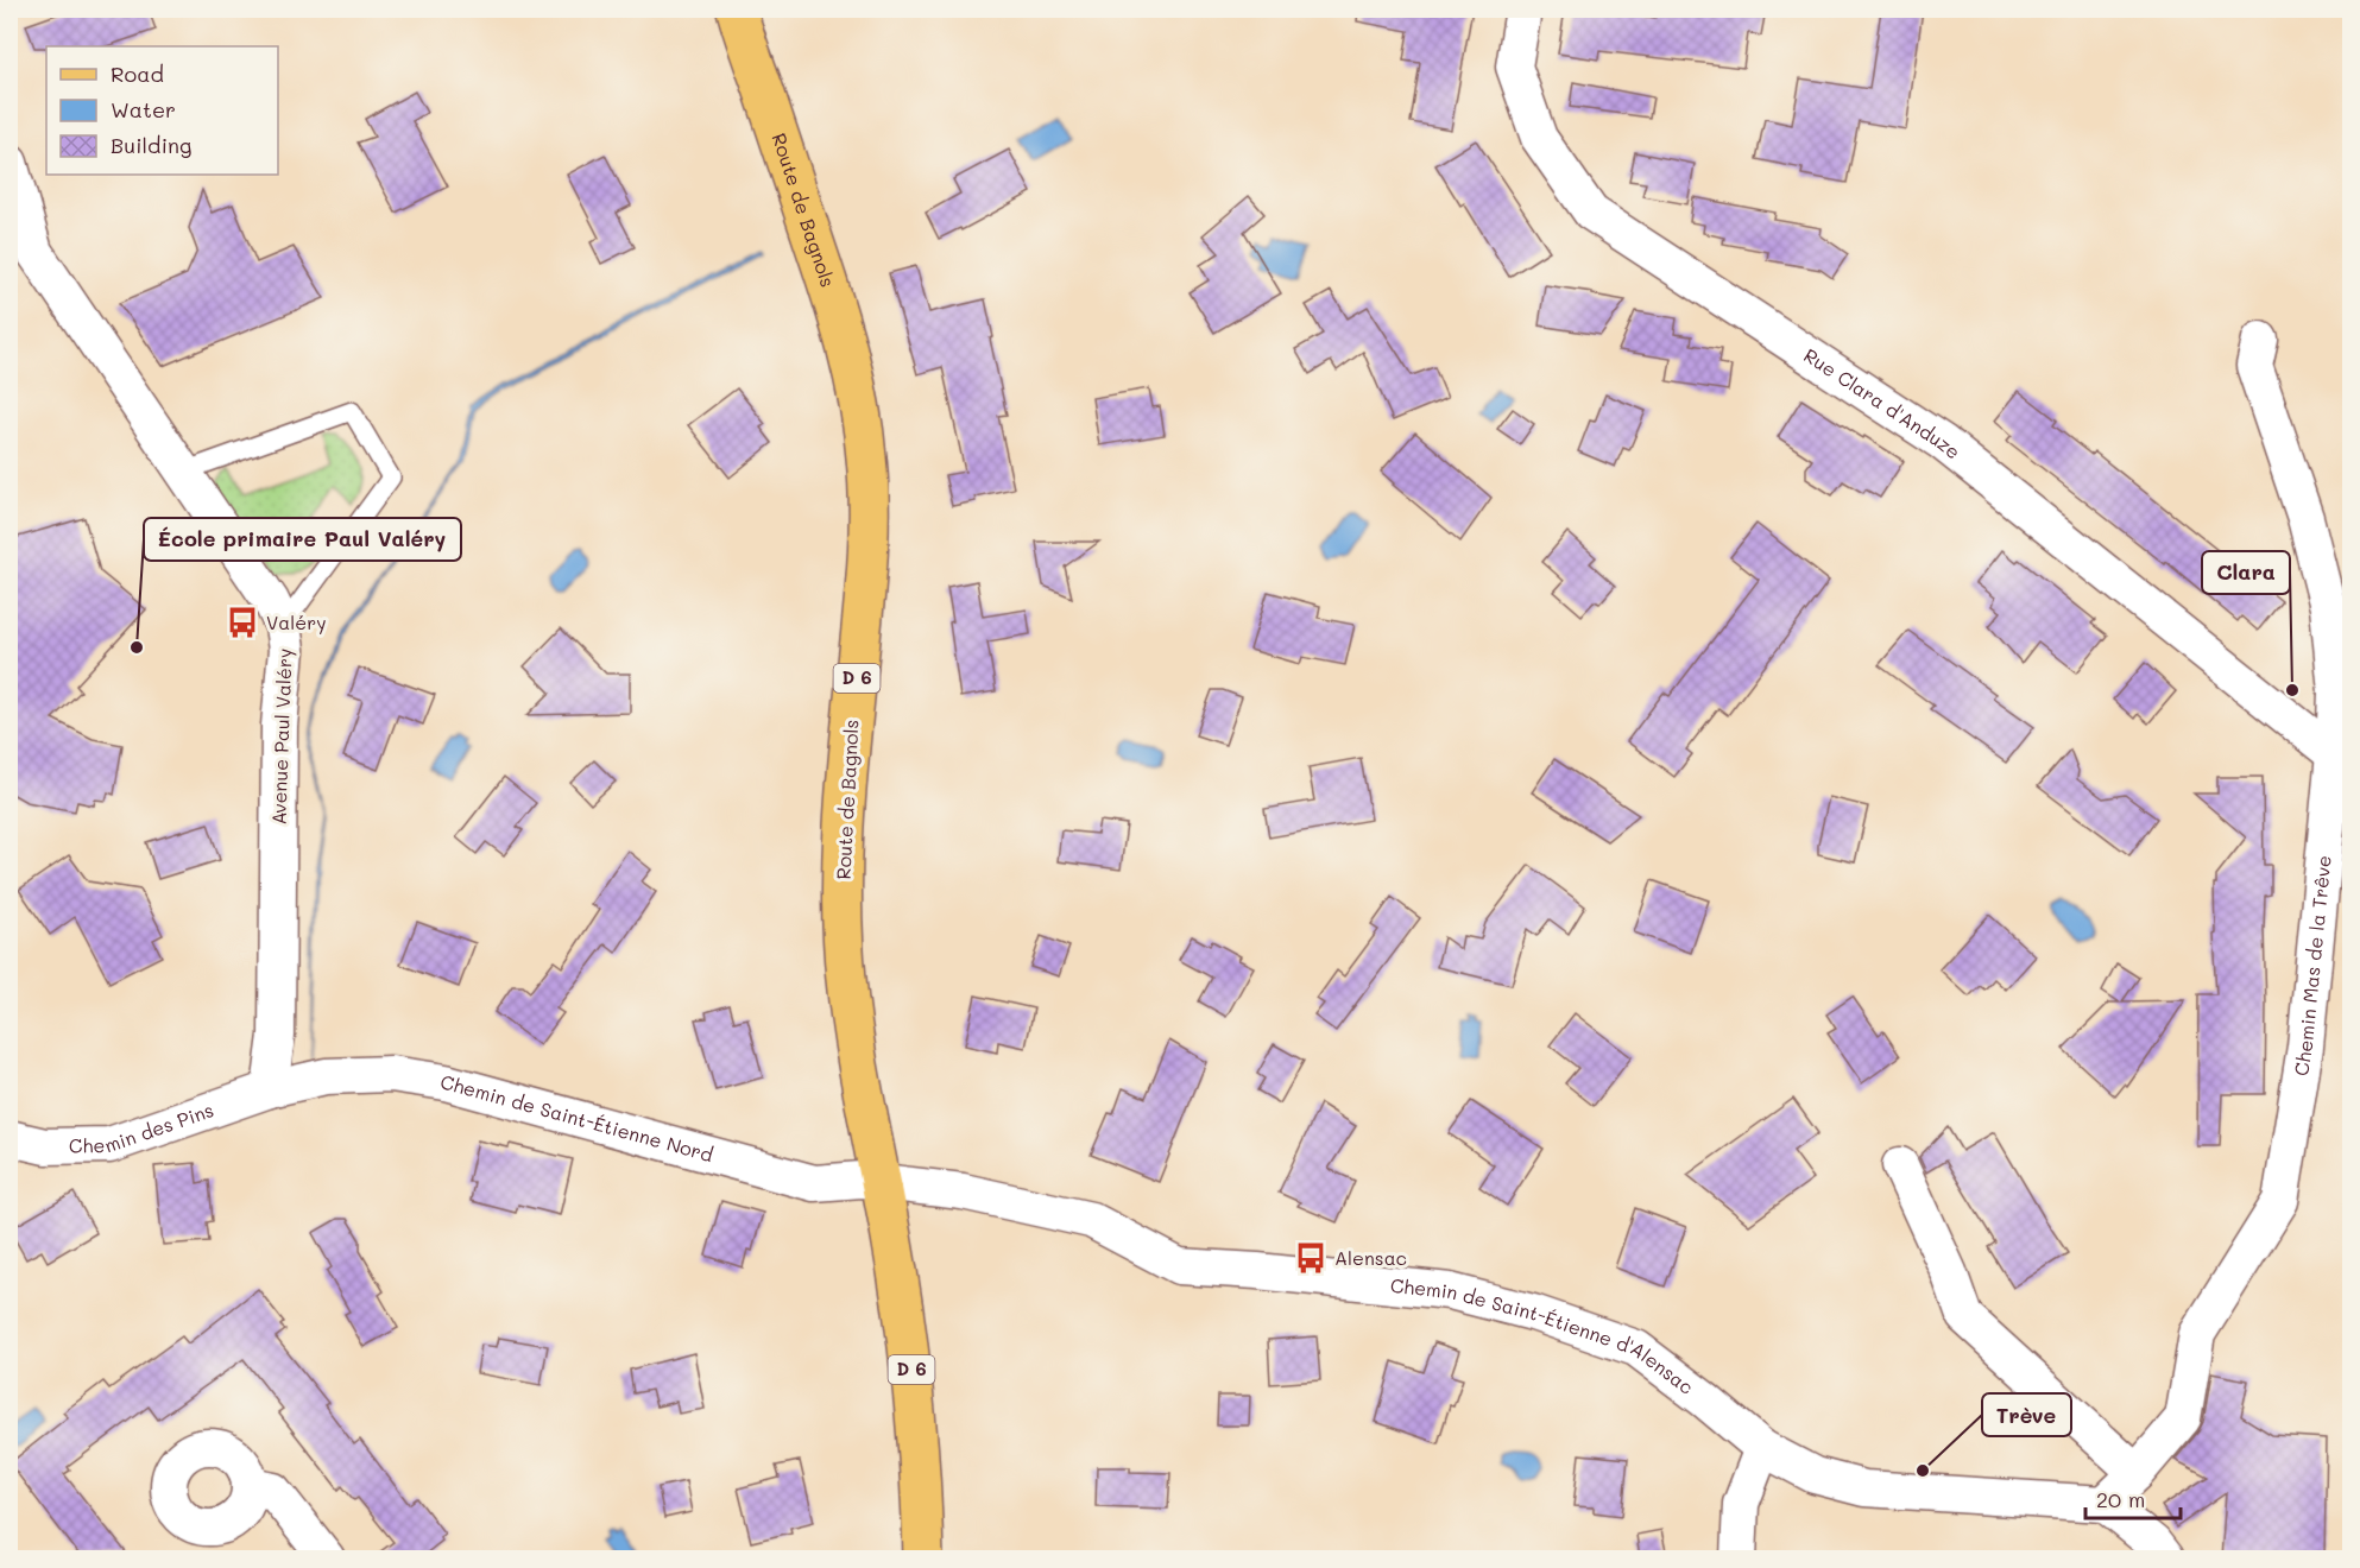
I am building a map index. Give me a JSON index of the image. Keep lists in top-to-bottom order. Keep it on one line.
{"streets":{"main road":["Route de Bagnols","D 6"],"street":["Rue Clara d'Anduze","Avenue Paul Valéry","Chemin Mas de la Trêve","Chemin de Saint-Étienne Nord","Chemin des Pins","Chemin de Saint-Étienne d'Alensac"]},"crossings":[["Route de Bagnols","Chemin de Saint-Étienne Nord"],["Route de Bagnols","Chemin de Saint-Étienne d'Alensac"],["Rue Clara d'Anduze","Chemin Mas de la Trêve"],["Avenue Paul Valéry","Chemin de Saint-Étienne Nord"],["Avenue Paul Valéry","Chemin des Pins"],["Chemin Mas de la Trêve","Chemin de Saint-Étienne d'Alensac"],["Chemin de Saint-Étienne Nord","Chemin des Pins"],["Chemin de Saint-Étienne Nord","Chemin de Saint-Étienne d'Alensac"]],"places":{"bus stop":["Valéry","Alensac"],"other":["École primaire Paul Valéry","Clara","Trève"]},"legend":["Road","Water","Building"],"scale_bar":"20 m"}
